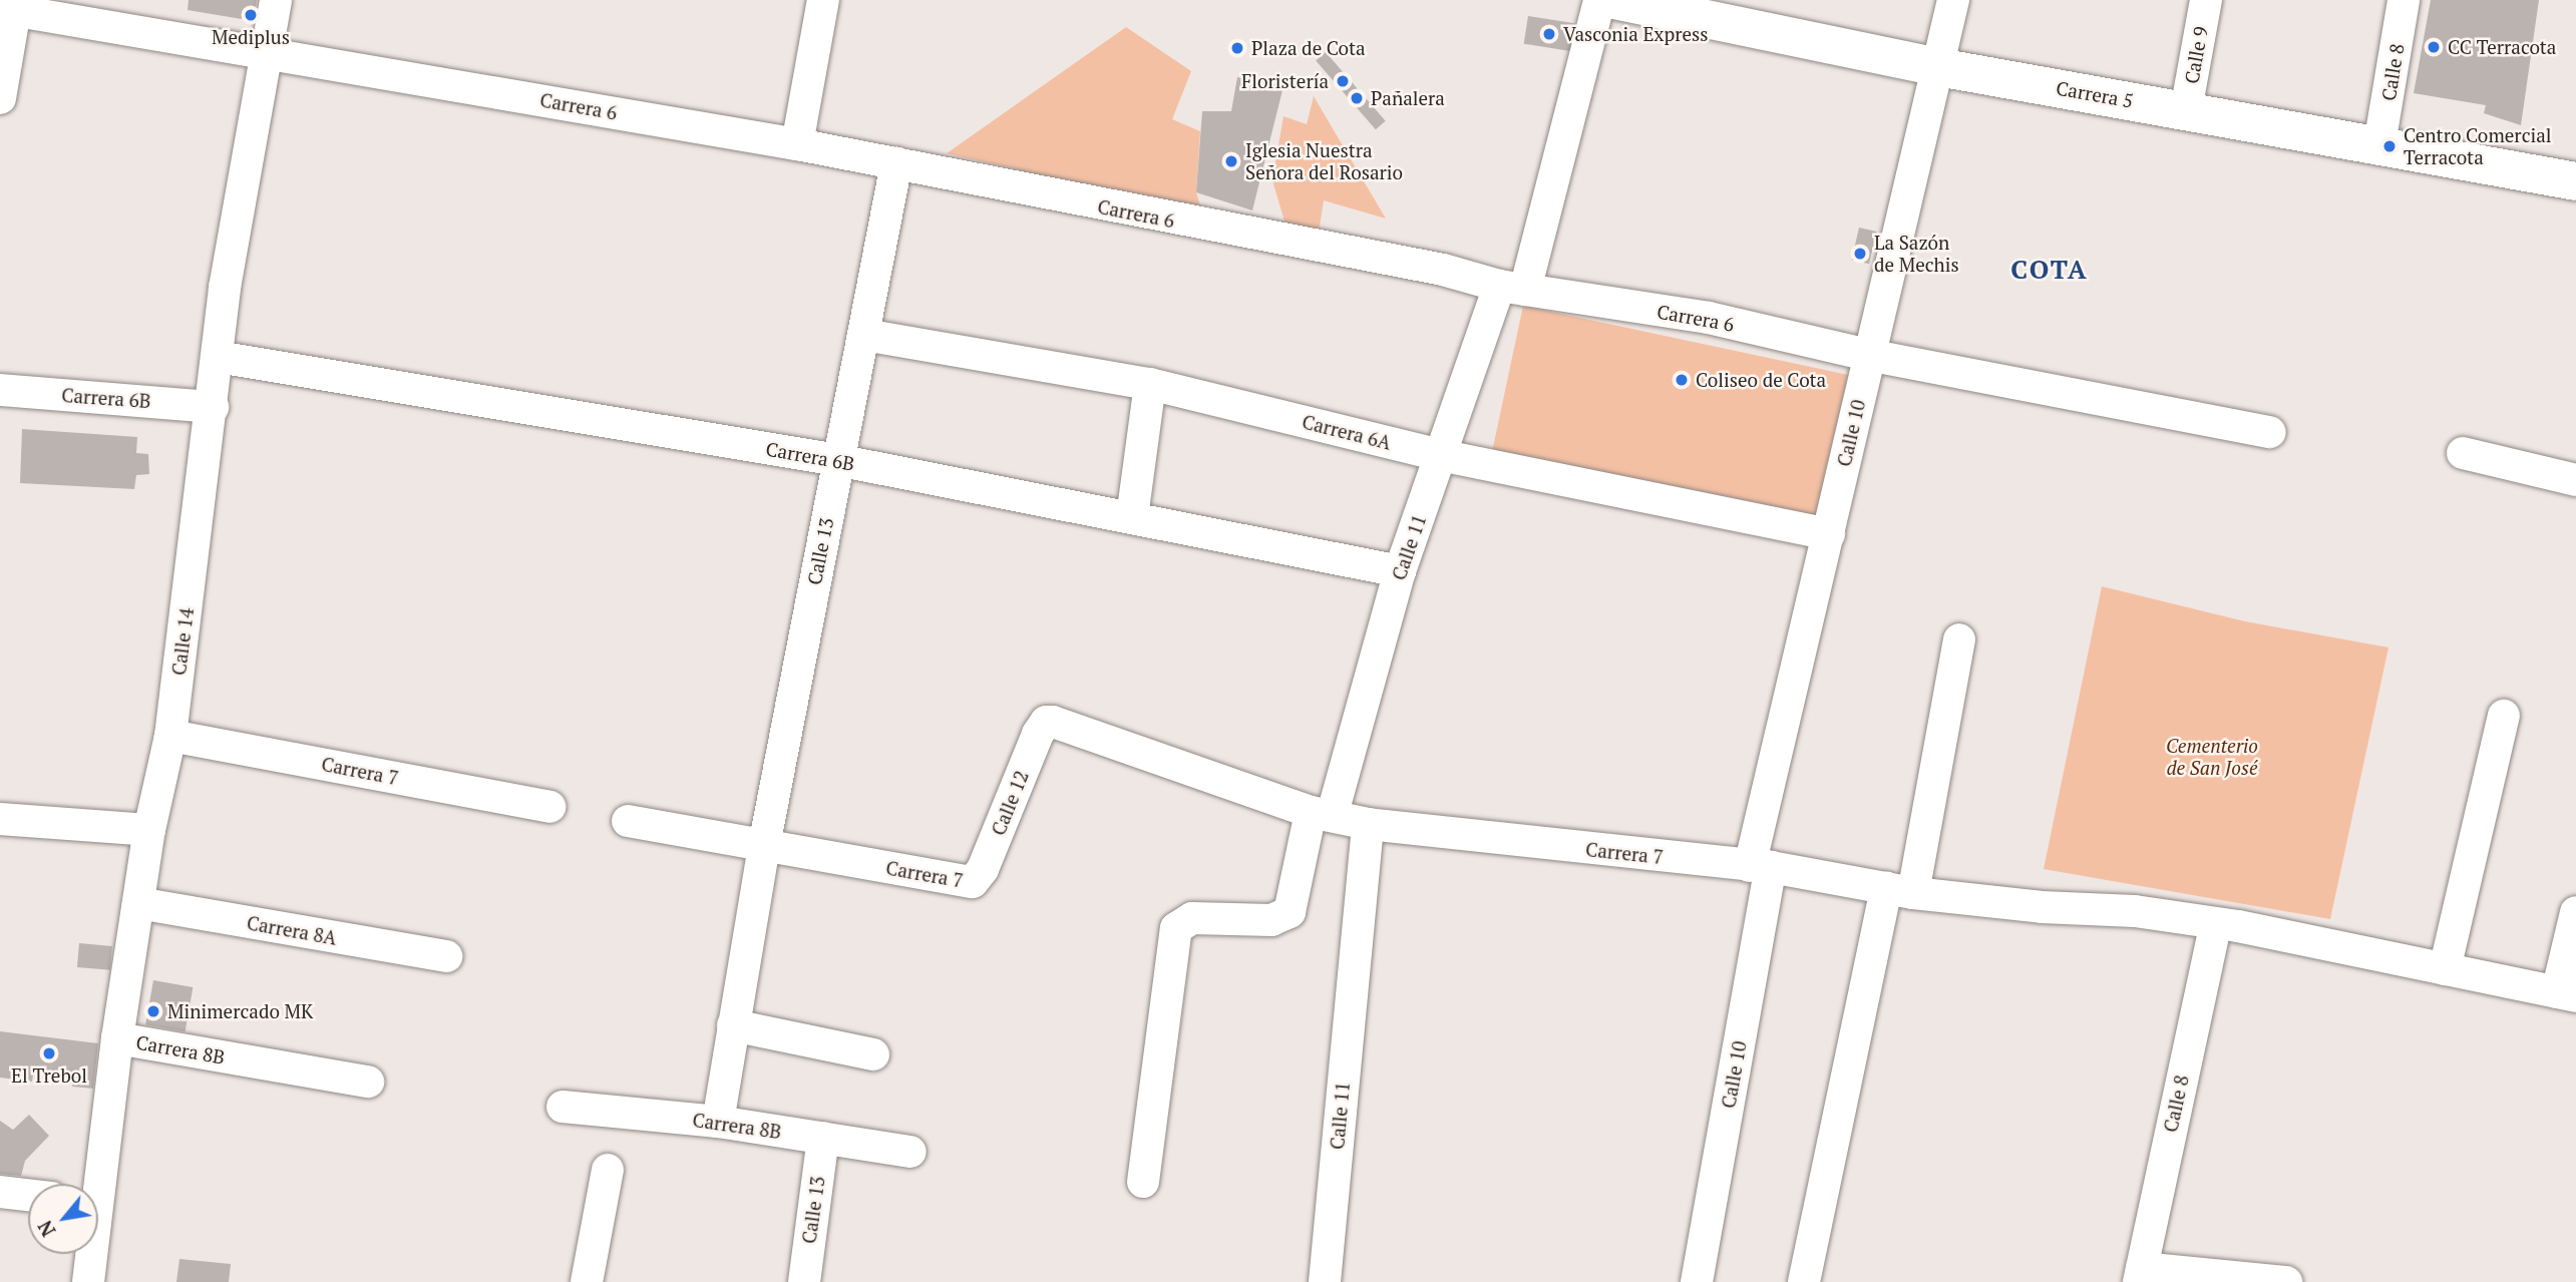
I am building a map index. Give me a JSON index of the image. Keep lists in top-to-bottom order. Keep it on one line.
{"streets":{"main road":["Carrera 5"],"street":["Calle 9","Calle 8","Carrera 6","Carrera 6B","Carrera 6A","Calle 10","Calle 11","Calle 13","Calle 14","Carrera 7","Calle 12","Carrera 8A","Carrera 8B"]},"crossings":[["Calle 9","Carrera 5"],["Calle 8","Carrera 5"],["Calle 8","Carrera 7"],["Carrera 5","Calle 10"],["Carrera 6","Calle 10"],["Carrera 6","Calle 11"],["Carrera 6","Calle 13"],["Carrera 6","Calle 14"],["Carrera 6B","Calle 11"],["Carrera 6B","Calle 13"],["Carrera 6B","Calle 14"],["Carrera 6A","Calle 10"],["Carrera 6A","Calle 11"],["Carrera 6A","Calle 13"],["Calle 10","Carrera 7"],["Calle 11","Carrera 7"],["Calle 13","Carrera 7"],["Calle 13","Carrera 8B"],["Calle 14","Carrera 7"],["Calle 14","Carrera 8A"],["Calle 14","Carrera 8B"],["Carrera 7","Calle 12"]],"districts":["COTA"],"parks":["Cementerio de San José"],"places":["Mediplus","Vasconia Express","CC Terracota","Plaza de Cota","Floristería","Pañalera","Centro Comercial Terracota","Iglesia Nuestra Señora del Rosario","La Sazón de Mechis","Coliseo de Cota","Minimercado MK","El Trebol"],"north":"bottom left"}
